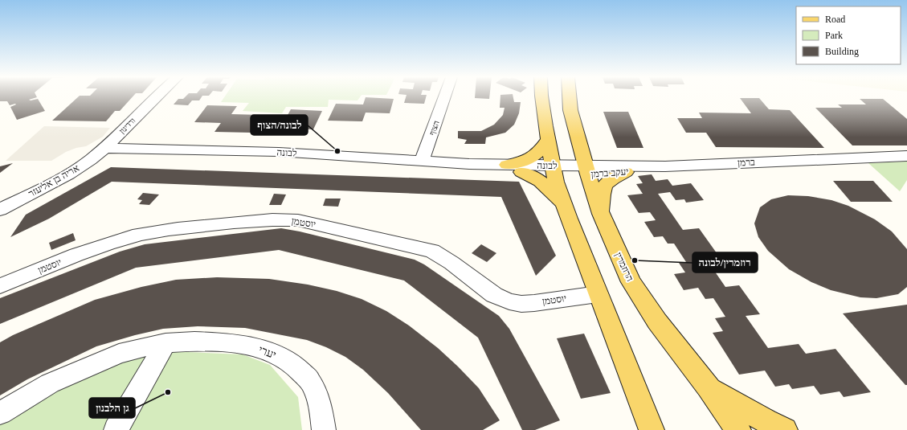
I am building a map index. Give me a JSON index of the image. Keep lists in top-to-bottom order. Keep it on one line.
{"streets":{"main road":["הרוזמרין"],"street":["ורדינון","הצוף","לבונה","ברמן","יעקב ברמן","אריה בן אליעזר","יוסטמן","יערי"]},"crossings":[["ורדינון","לבונה"],["ורדינון","אריה בן אליעזר"],["הצוף","לבונה"],["לבונה","יעקב ברמן"],["לבונה","אריה בן אליעזר"],["ברמן","יעקב ברמן"],["ברמן","הרוזמרין"],["יעקב ברמן","הרוזמרין"]],"places":["לבונה/הצוף","רוזמרין/לבונה","גן הלבנון"],"legend":["Road","Park","Building"]}
